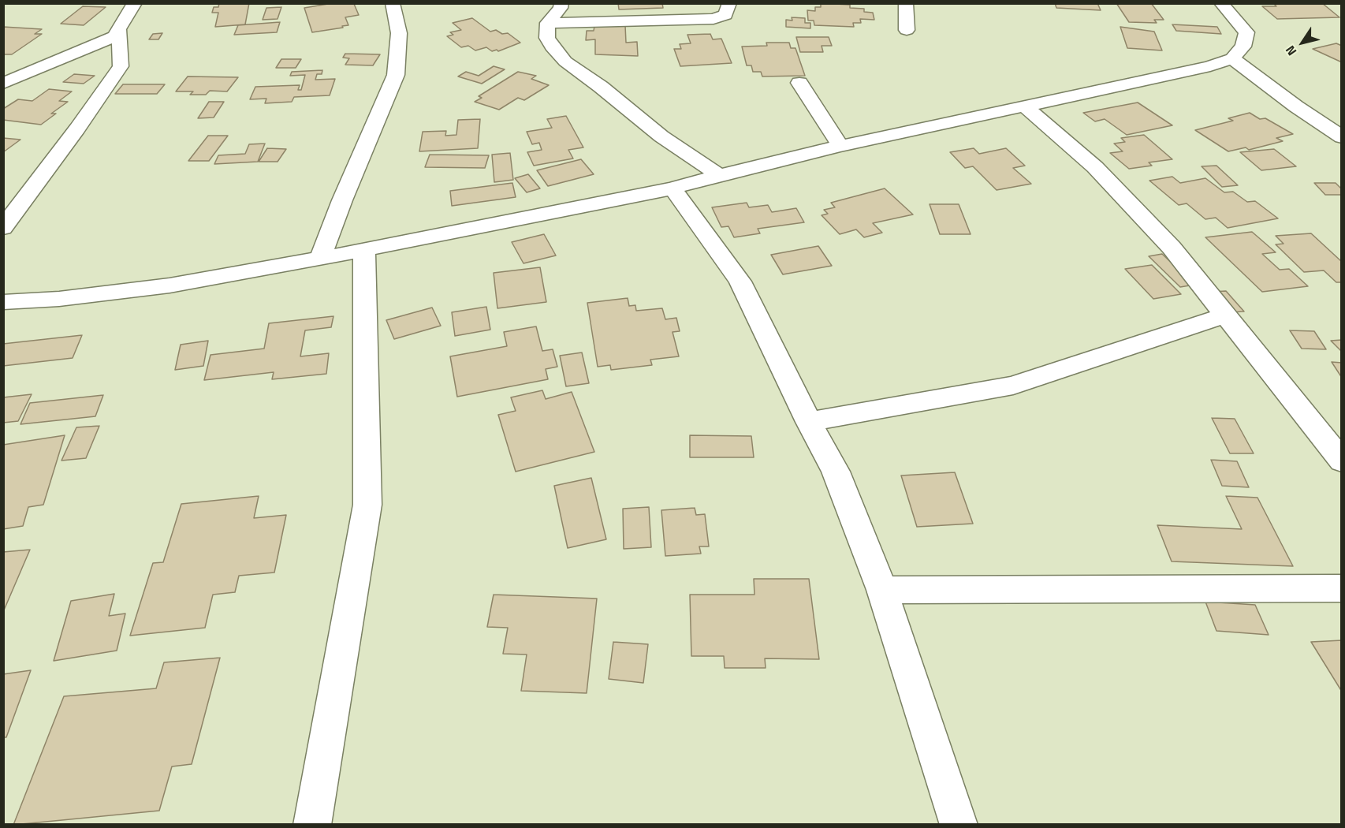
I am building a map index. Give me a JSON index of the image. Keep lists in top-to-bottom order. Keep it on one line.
{"north":"bottom left"}
